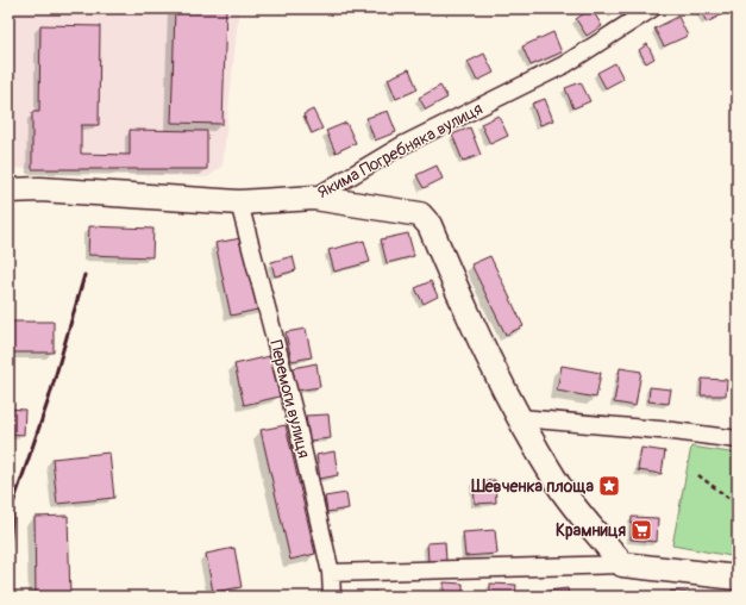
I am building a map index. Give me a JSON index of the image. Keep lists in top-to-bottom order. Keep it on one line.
{"streets":{"street":["Якима Погребняка вулиця","Перемоги вулиця"]},"crossings":[["Якима Погребняка вулиця","Перемоги вулиця"]],"places":{"place":["Шевченка площа"],"supermarket":["Крамниця"]}}
